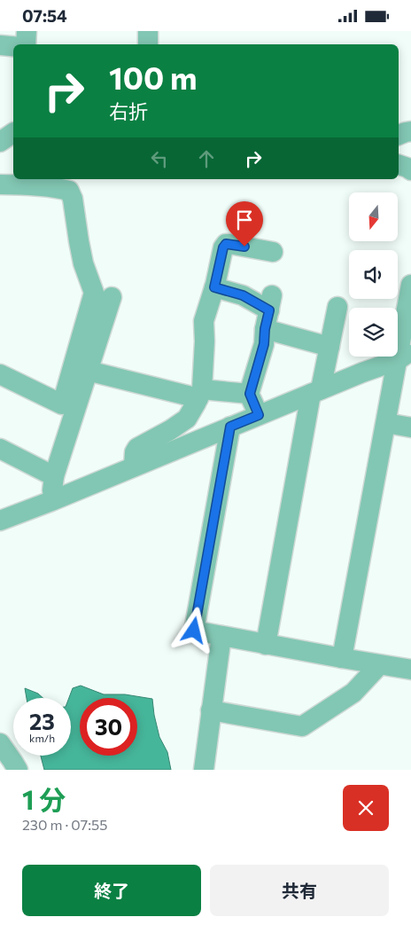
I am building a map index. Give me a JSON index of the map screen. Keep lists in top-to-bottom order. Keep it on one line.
{"north":"bottom","page":{"status":"07:54","turn":["100 m","右折"],"speed":"23 km/h","limit":"30","heading":["1 分","230 m · 07:55"],"buttons":["終了","共有"]}}
